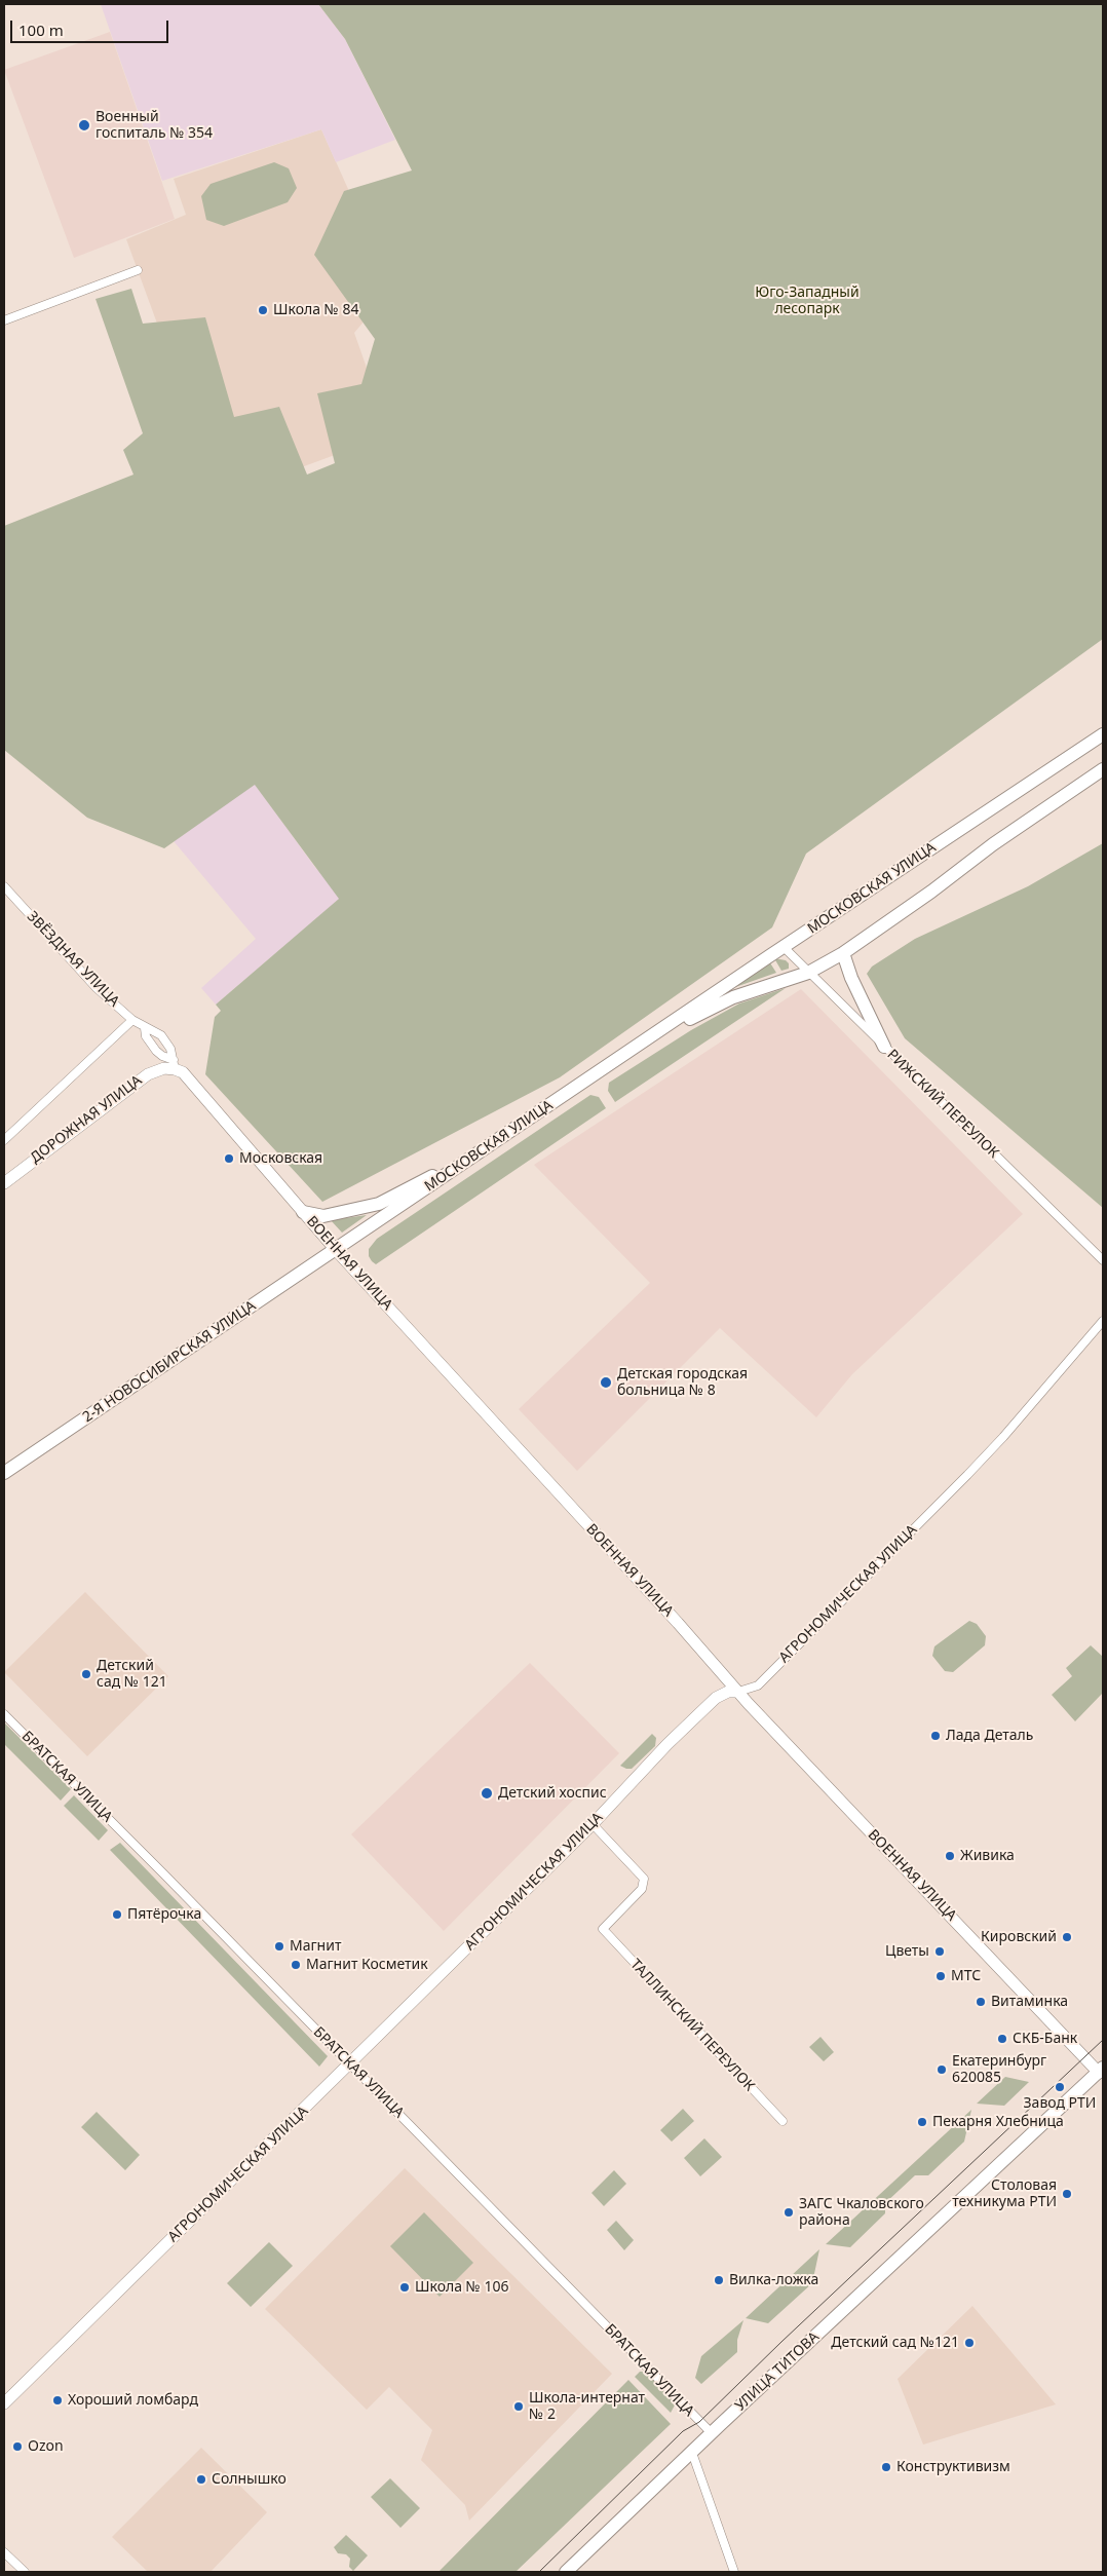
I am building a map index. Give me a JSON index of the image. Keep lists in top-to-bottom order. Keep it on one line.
{"streets":{"main road":["МОСКОВСКАЯ УЛИЦА","2-Я НОВОСИБИРСКАЯ УЛИЦА","УЛИЦА ТИТОВА"],"street":["ЗВЁЗДНАЯ УЛИЦА","РИЖСКИЙ ПЕРЕУЛОК","ДОРОЖНАЯ УЛИЦА","ВОЕННАЯ УЛИЦА","АГРОНОМИЧЕСКАЯ УЛИЦА","БРАТСКАЯ УЛИЦА","ТАЛЛИНСКИЙ ПЕРЕУЛОК"]},"crossings":[["МОСКОВСКАЯ УЛИЦА","РИЖСКИЙ ПЕРЕУЛОК"],["МОСКОВСКАЯ УЛИЦА","ВОЕННАЯ УЛИЦА"],["МОСКОВСКАЯ УЛИЦА","2-Я НОВОСИБИРСКАЯ УЛИЦА"],["ЗВЁЗДНАЯ УЛИЦА","ВОЕННАЯ УЛИЦА"],["ДОРОЖНАЯ УЛИЦА","ВОЕННАЯ УЛИЦА"],["ВОЕННАЯ УЛИЦА","2-Я НОВОСИБИРСКАЯ УЛИЦА"],["ВОЕННАЯ УЛИЦА","АГРОНОМИЧЕСКАЯ УЛИЦА"],["ВОЕННАЯ УЛИЦА","УЛИЦА ТИТОВА"],["АГРОНОМИЧЕСКАЯ УЛИЦА","БРАТСКАЯ УЛИЦА"],["АГРОНОМИЧЕСКАЯ УЛИЦА","ТАЛЛИНСКИЙ ПЕРЕУЛОК"],["БРАТСКАЯ УЛИЦА","УЛИЦА ТИТОВА"]],"parks":["Юго-Западный лесопарк"],"places":["Военный госпиталь № 354","Школа № 84","Московская","Детская городская больница № 8","Детский сад № 121","Лада Деталь","Детский хоспис","Живика","Пятёрочка","Кировский","Магнит","Цветы","Магнит Косметик","МТС","Витаминка","СКБ-Банк","Екатеринбург 620085","Завод РТИ","Пекарня Хлебница","Столовая техникума РТИ","ЗАГС Чкаловского района","Вилка-ложка","Школа № 106","Детский сад №121","Хороший ломбард","Школа-интернат № 2","Ozon","Конструктивизм","Солнышко"],"scale_bar":"100 m"}
